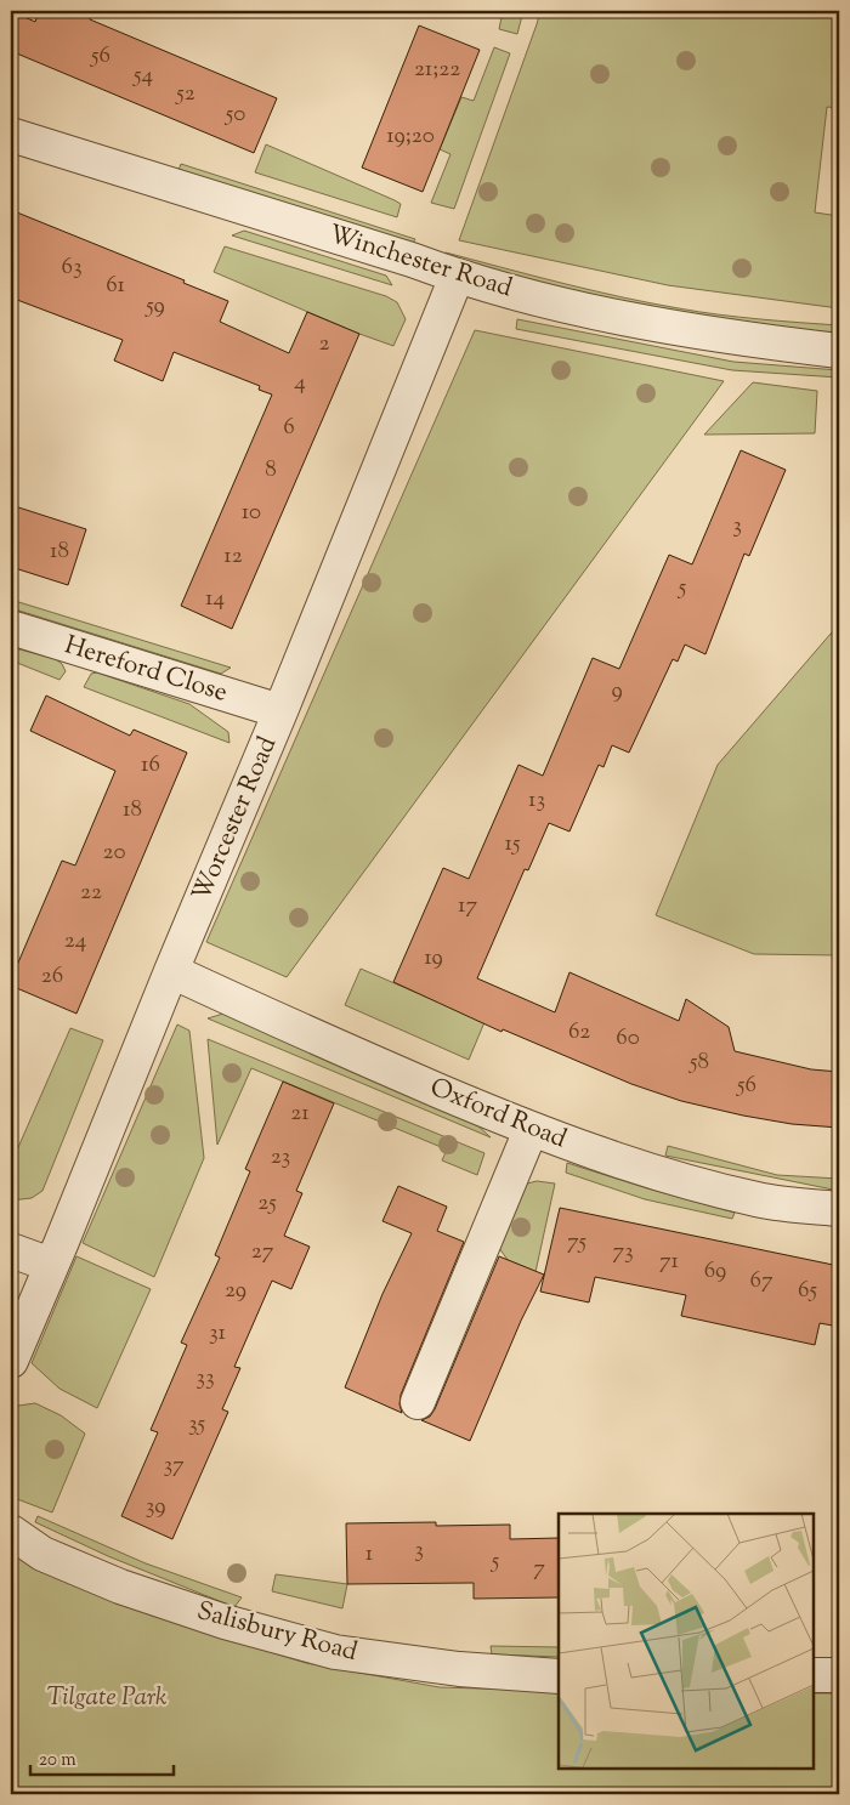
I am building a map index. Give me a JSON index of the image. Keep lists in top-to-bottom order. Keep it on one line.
{"streets":{"street":["Winchester Road","Hereford Close","Worcester Road","Oxford Road","Salisbury Road"]},"crossings":[["Winchester Road","Worcester Road"],["Hereford Close","Worcester Road"],["Worcester Road","Oxford Road"]],"parks":["Tilgate Park"],"house_numbers":["56","21;22","54","52","50","19;20","63","61","59","2","4","6","8","10","3","18","12","5","14","9","16","13","18","15","20","22","17","24","19","26","62","60","58","56","21","23","25","75","27","73","71","69","67","29","65","31","33","35","37","39","3","1","5","7"],"scale_bar":"20 m"}
